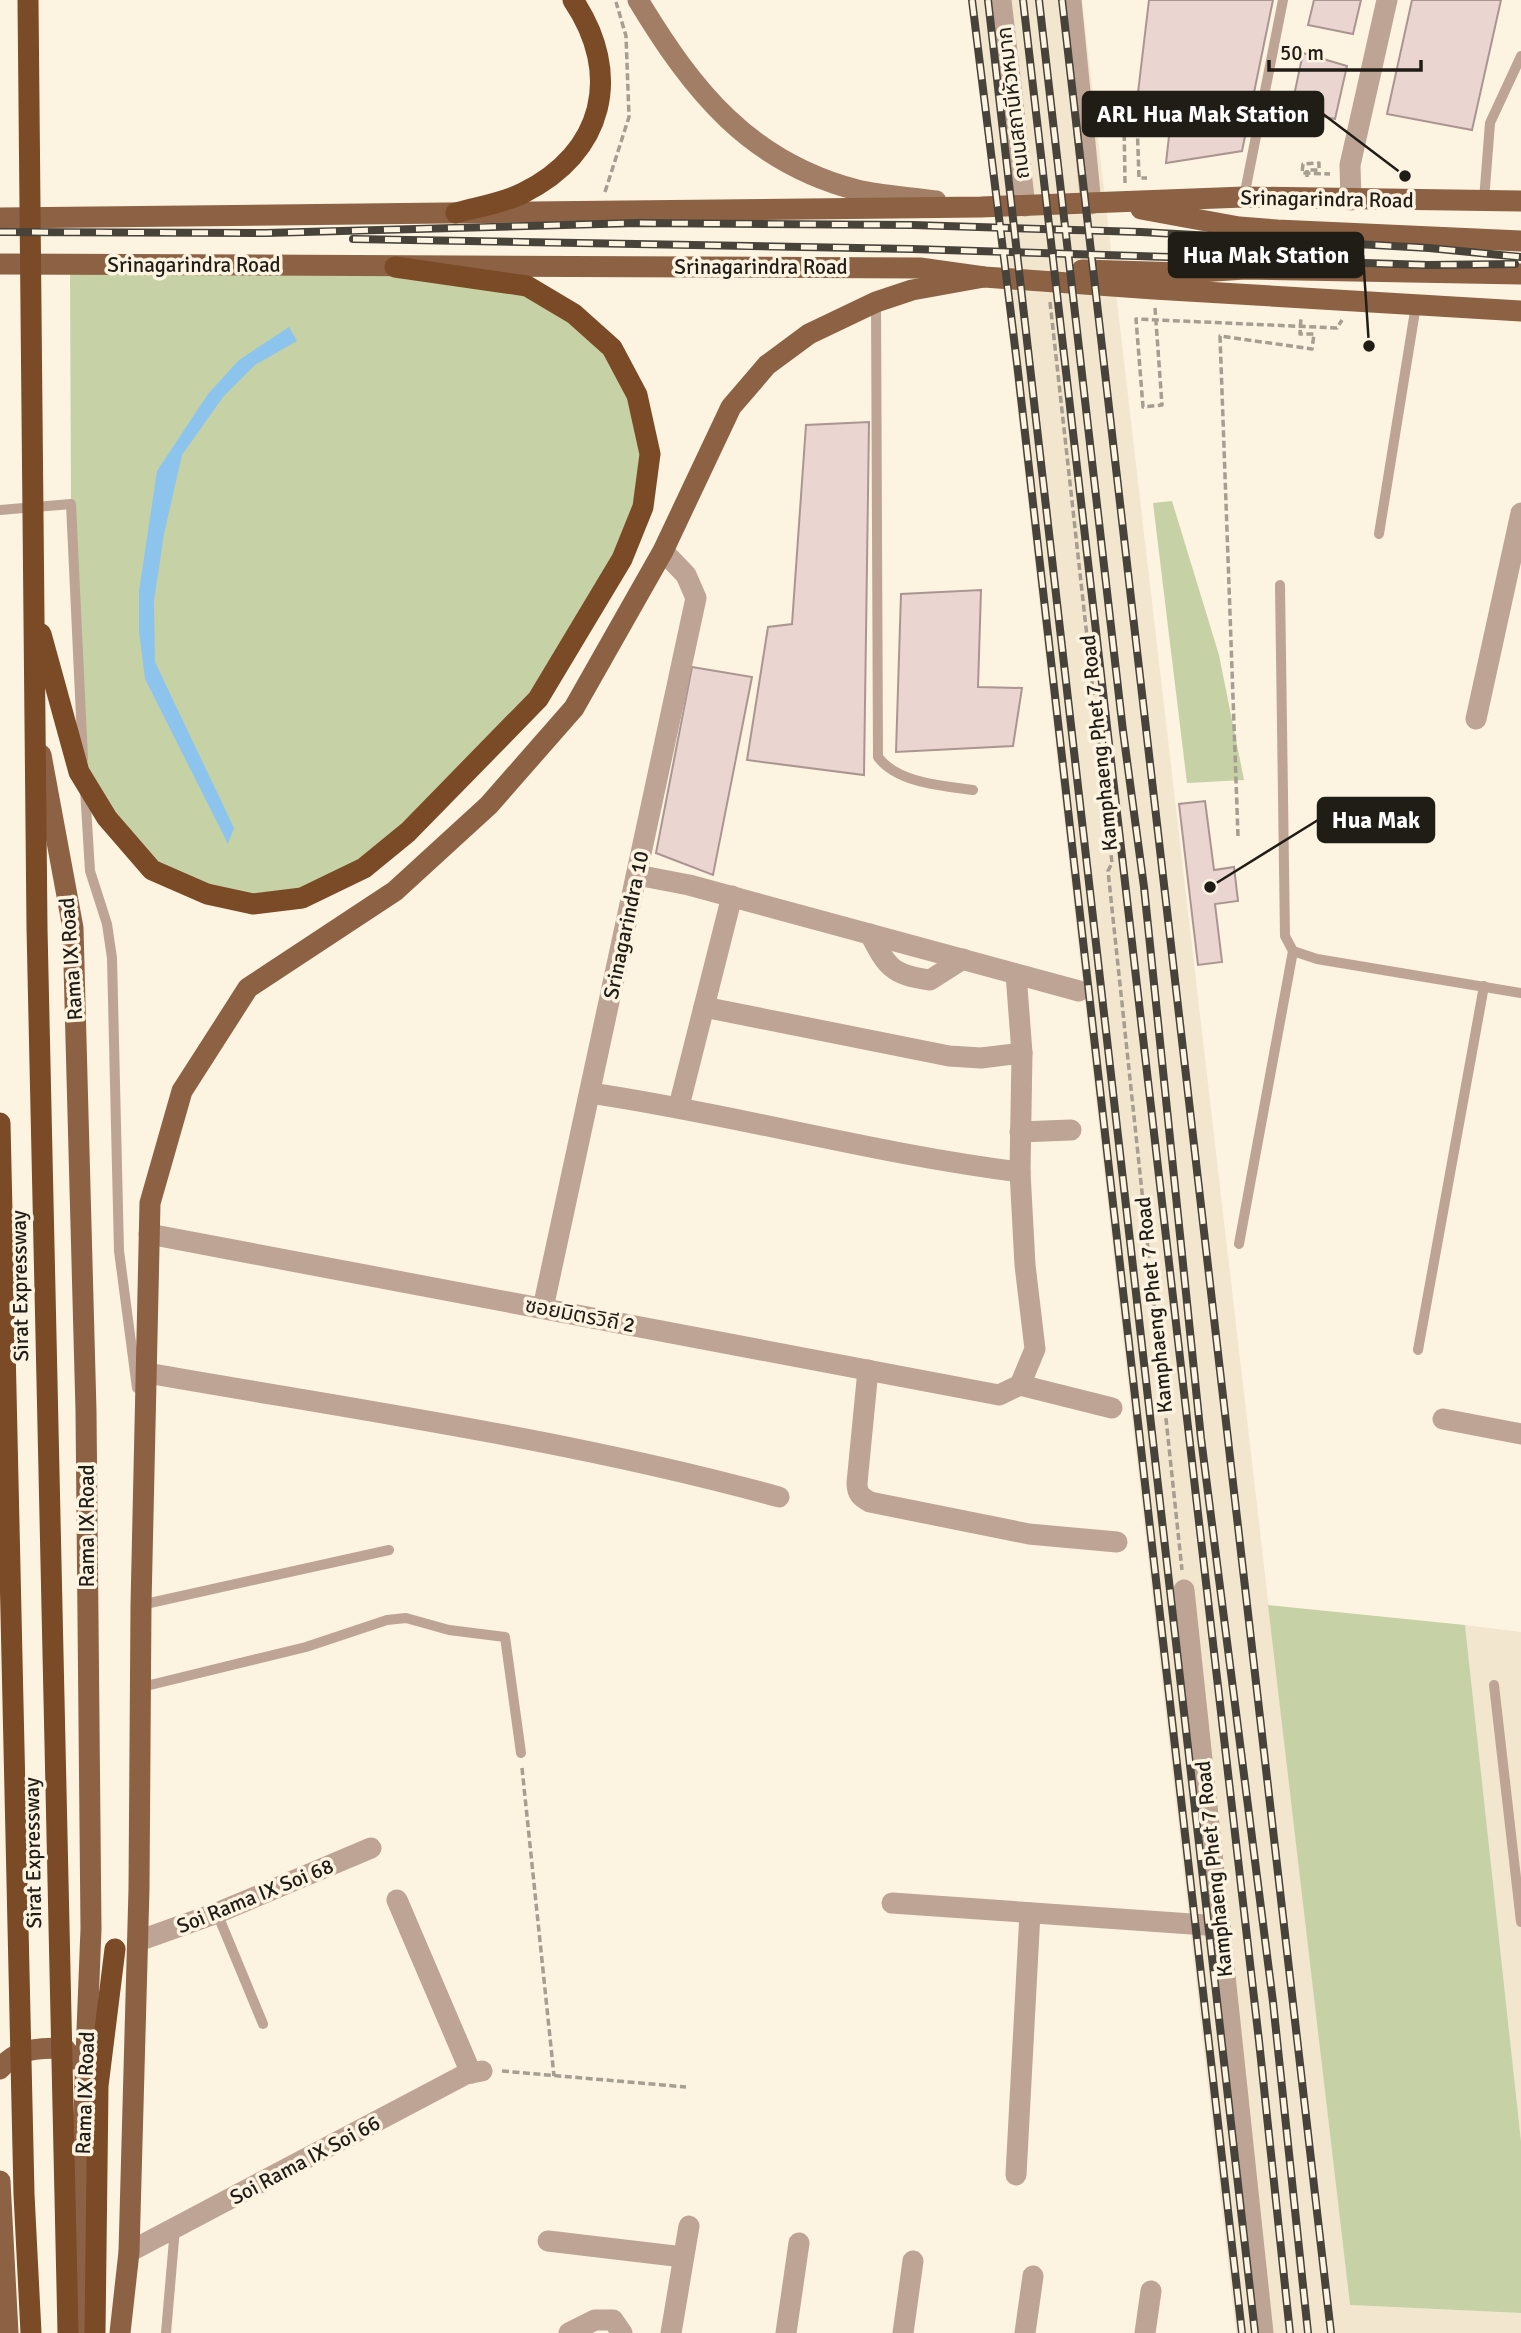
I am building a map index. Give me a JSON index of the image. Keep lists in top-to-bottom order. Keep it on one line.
{"streets":{"highway":["Sirat Expressway"],"main road":["Srinagarindra Road","Rama IX Road"],"street":["ถนนสถานีหัวหมาก","Kamphaeng Phet 7 Road","Srinagarindra 10","ซอยมิตรวิถี 2","Soi Rama IX Soi 68","Soi Rama IX Soi 66"]},"crossings":[["ถนนสถานีหัวหมาก","Srinagarindra Road"],["Srinagarindra Road","Kamphaeng Phet 7 Road"],["Srinagarindra 10","ซอยมิตรวิถี 2"],["Rama IX Road","Sirat Expressway"]],"places":["ARL Hua Mak Station","Hua Mak Station","Hua Mak"],"scale_bar":"50 m"}
